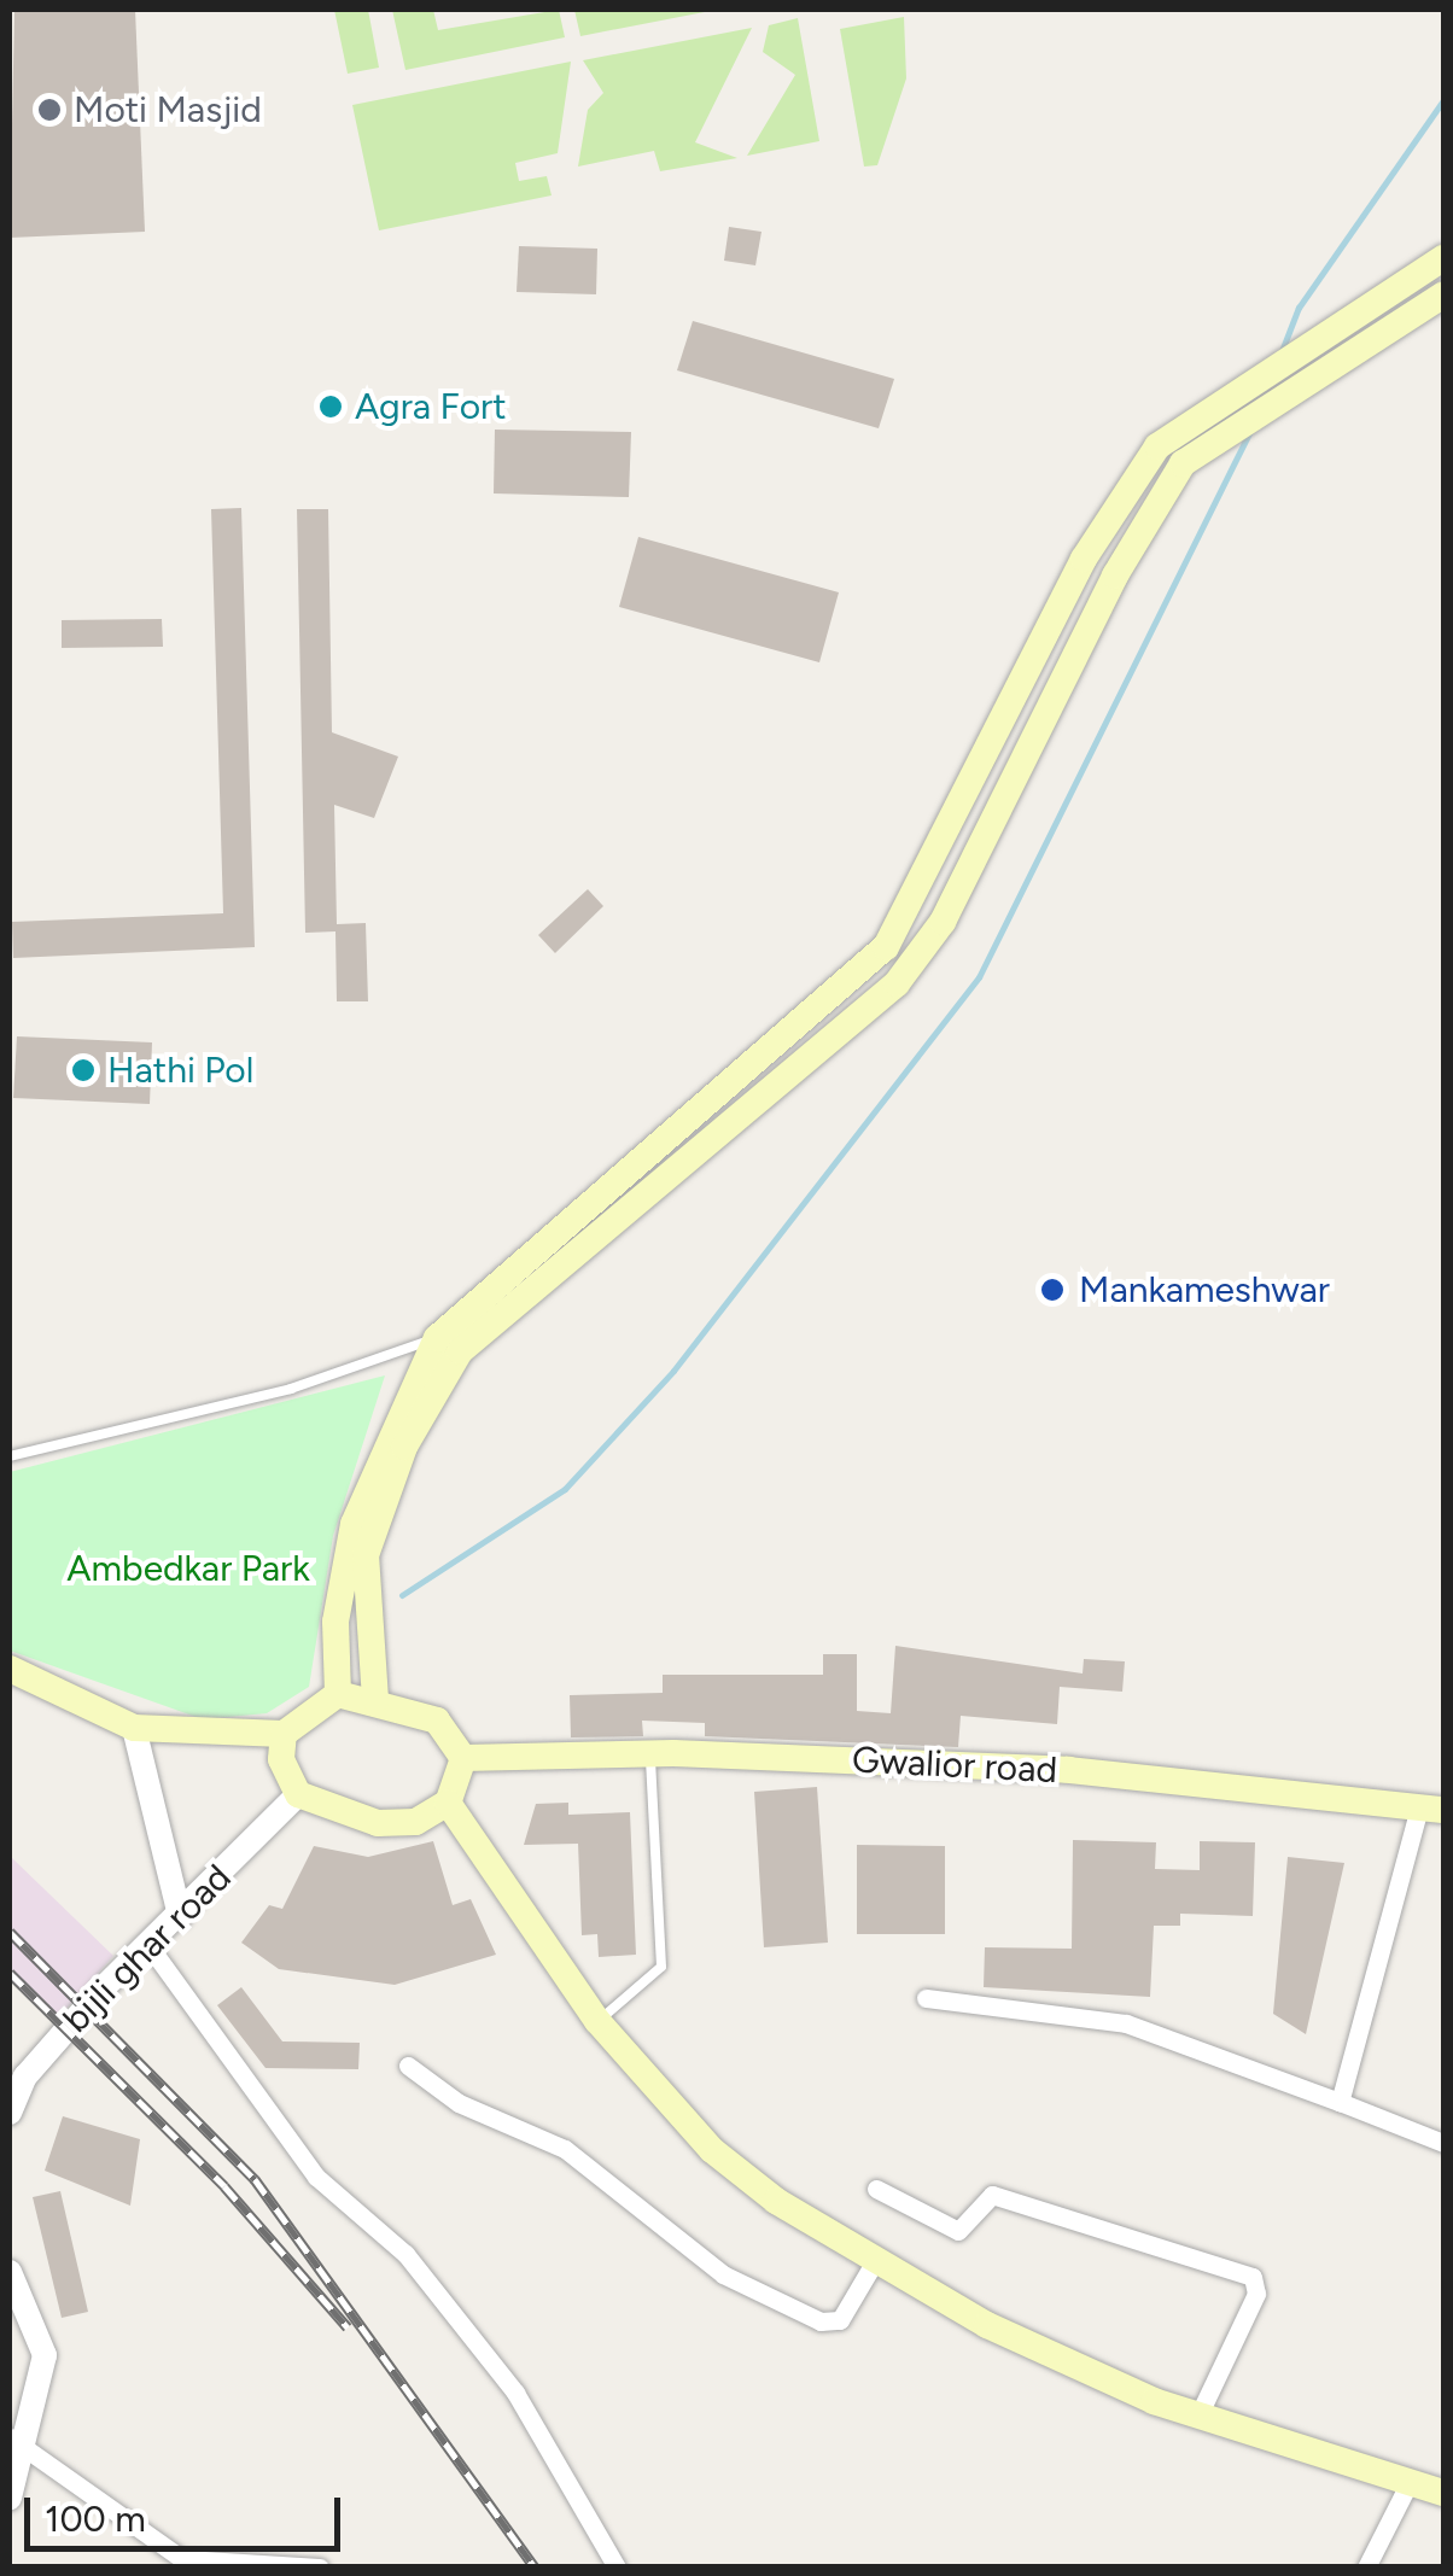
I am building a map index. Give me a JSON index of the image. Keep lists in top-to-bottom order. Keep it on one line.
{"streets":{"main road":["Gwalior road"],"street":["bijli ghar road"]},"crossings":[["Gwalior road","bijli ghar road"]],"parks":["Ambedkar Park"],"places":["Moti Masjid","Agra Fort","Hathi Pol","Mankameshwar"],"scale_bar":"100 m"}
